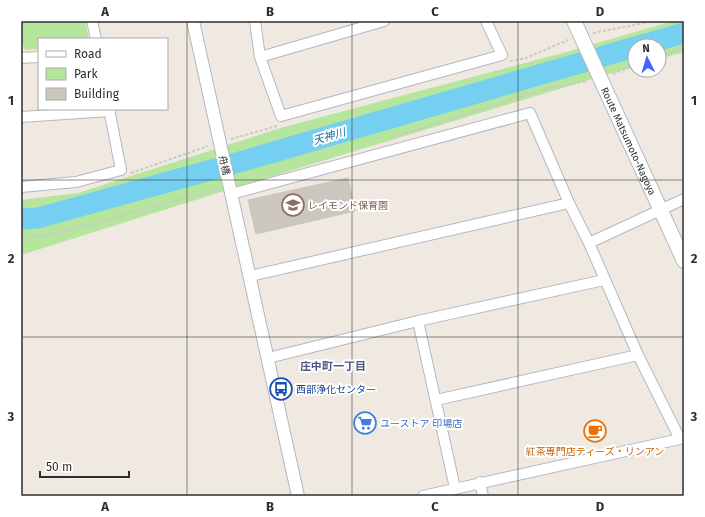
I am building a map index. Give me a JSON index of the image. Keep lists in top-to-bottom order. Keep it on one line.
{"streets":{"main road":["Route Matsumoto-Nagoya"],"street":["舟橋"]},"districts":["庄中町一丁目"],"water":["天神川"],"places":{"school or university":["レイモンド保育園"],"bus stop":["西部浄化センター"],"supermarket":["ユーストア 印場店"],"cafe":["紅茶専門店ティーズ・リンアン"]},"legend":["Road","Park","Building"],"scale_bar":"50 m","north":"top","grid":{"columns":["A","B","C","D"],"rows":["1","2","3"]}}
